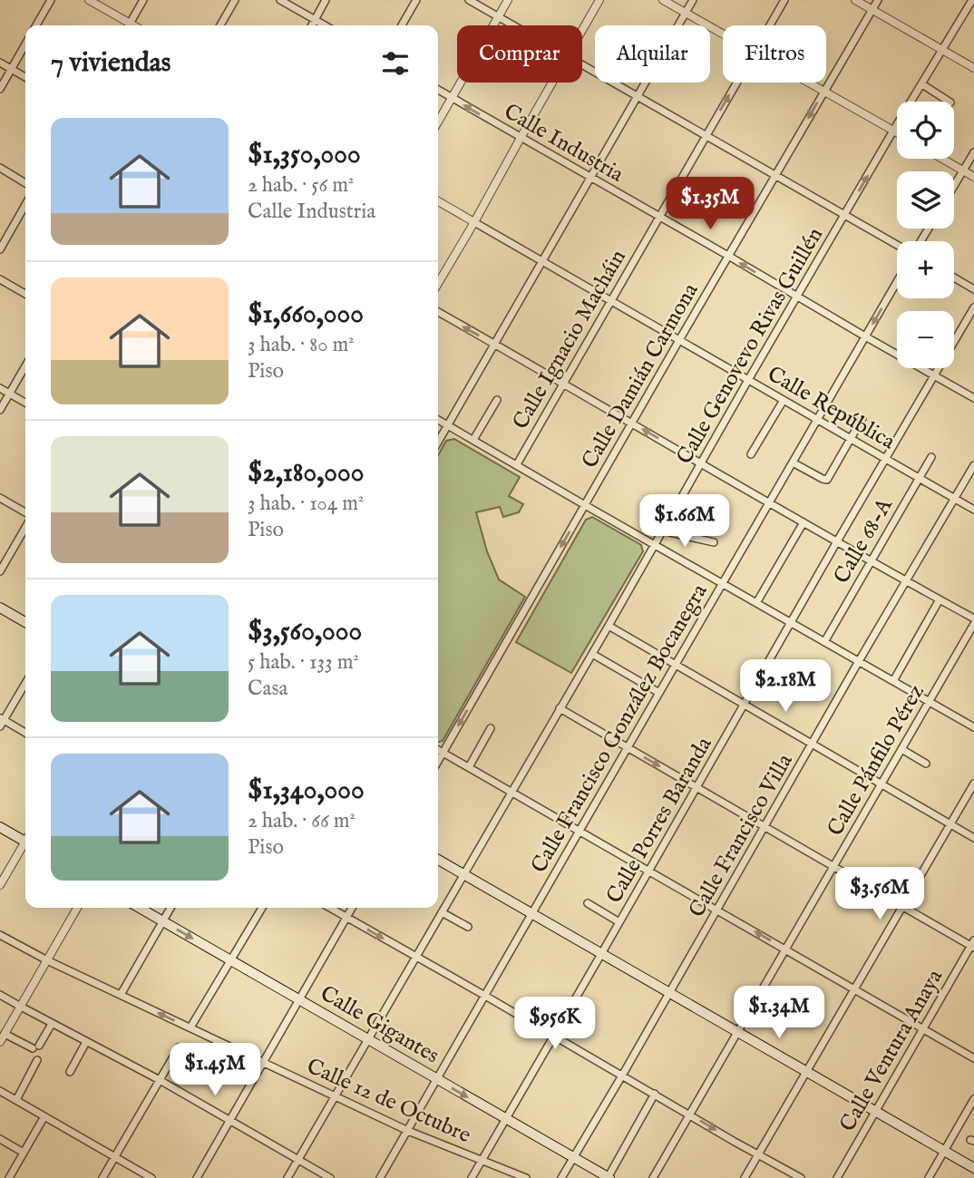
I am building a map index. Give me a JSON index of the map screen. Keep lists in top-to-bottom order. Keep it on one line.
{"streets":{"main road":["Calle Gigantes"],"street":["Calle Industria","Calle Ignacio Macháin","Calle Genovevo Rivas Guillén","Calle Damián Carmona","Calle República","Calle 68-A","Calle Francisco González Bocanegra","Calle Pánfilo Pérez","Calle Porres Baranda","Calle Francisco Villa","Calle Ventura Anaya","Calle 12 de Octubre"]},"crossings":[["Calle Industria","Calle Ignacio Macháin"],["Calle Industria","Calle Genovevo Rivas Guillén"],["Calle Industria","Calle Damián Carmona"],["Calle Industria","Calle Francisco González Bocanegra"],["Calle Industria","Calle Porres Baranda"],["Calle Ignacio Macháin","Calle República"],["Calle Genovevo Rivas Guillén","Calle República"],["Calle Genovevo Rivas Guillén","Calle Gigantes"],["Calle Genovevo Rivas Guillén","Calle 12 de Octubre"],["Calle Damián Carmona","Calle República"],["Calle República","Calle 68-A"],["Calle República","Calle Francisco González Bocanegra"],["Calle República","Calle Porres Baranda"],["Calle República","Calle Francisco Villa"],["Calle Francisco González Bocanegra","Calle Gigantes"],["Calle Francisco González Bocanegra","Calle 12 de Octubre"],["Calle Porres Baranda","Calle Gigantes"],["Calle Porres Baranda","Calle 12 de Octubre"],["Calle Francisco Villa","Calle Gigantes"]],"one_way":["Calle Damián Carmona"],"page":{"chip":["Comprar","Alquilar","Filtros"],"heading":"7 viviendas","map_buttons":["+","−"],"list":[{"name":"$1,350,000","note":"2 hab. · 56 m² · Calle Industria"},{"name":"$1,660,000","note":"3 hab. · 80 m² · Piso"},{"name":"$2,180,000","note":"3 hab. · 104 m² · Piso"},{"name":"$3,560,000","note":"5 hab. · 133 m² · Casa"},{"name":"$1,340,000","note":"2 hab. · 66 m² · Piso"}],"price":["$1.35M","$1.66M","$2.18M","$3.56M","$1.34M","$956K","$1.45M"]}}
